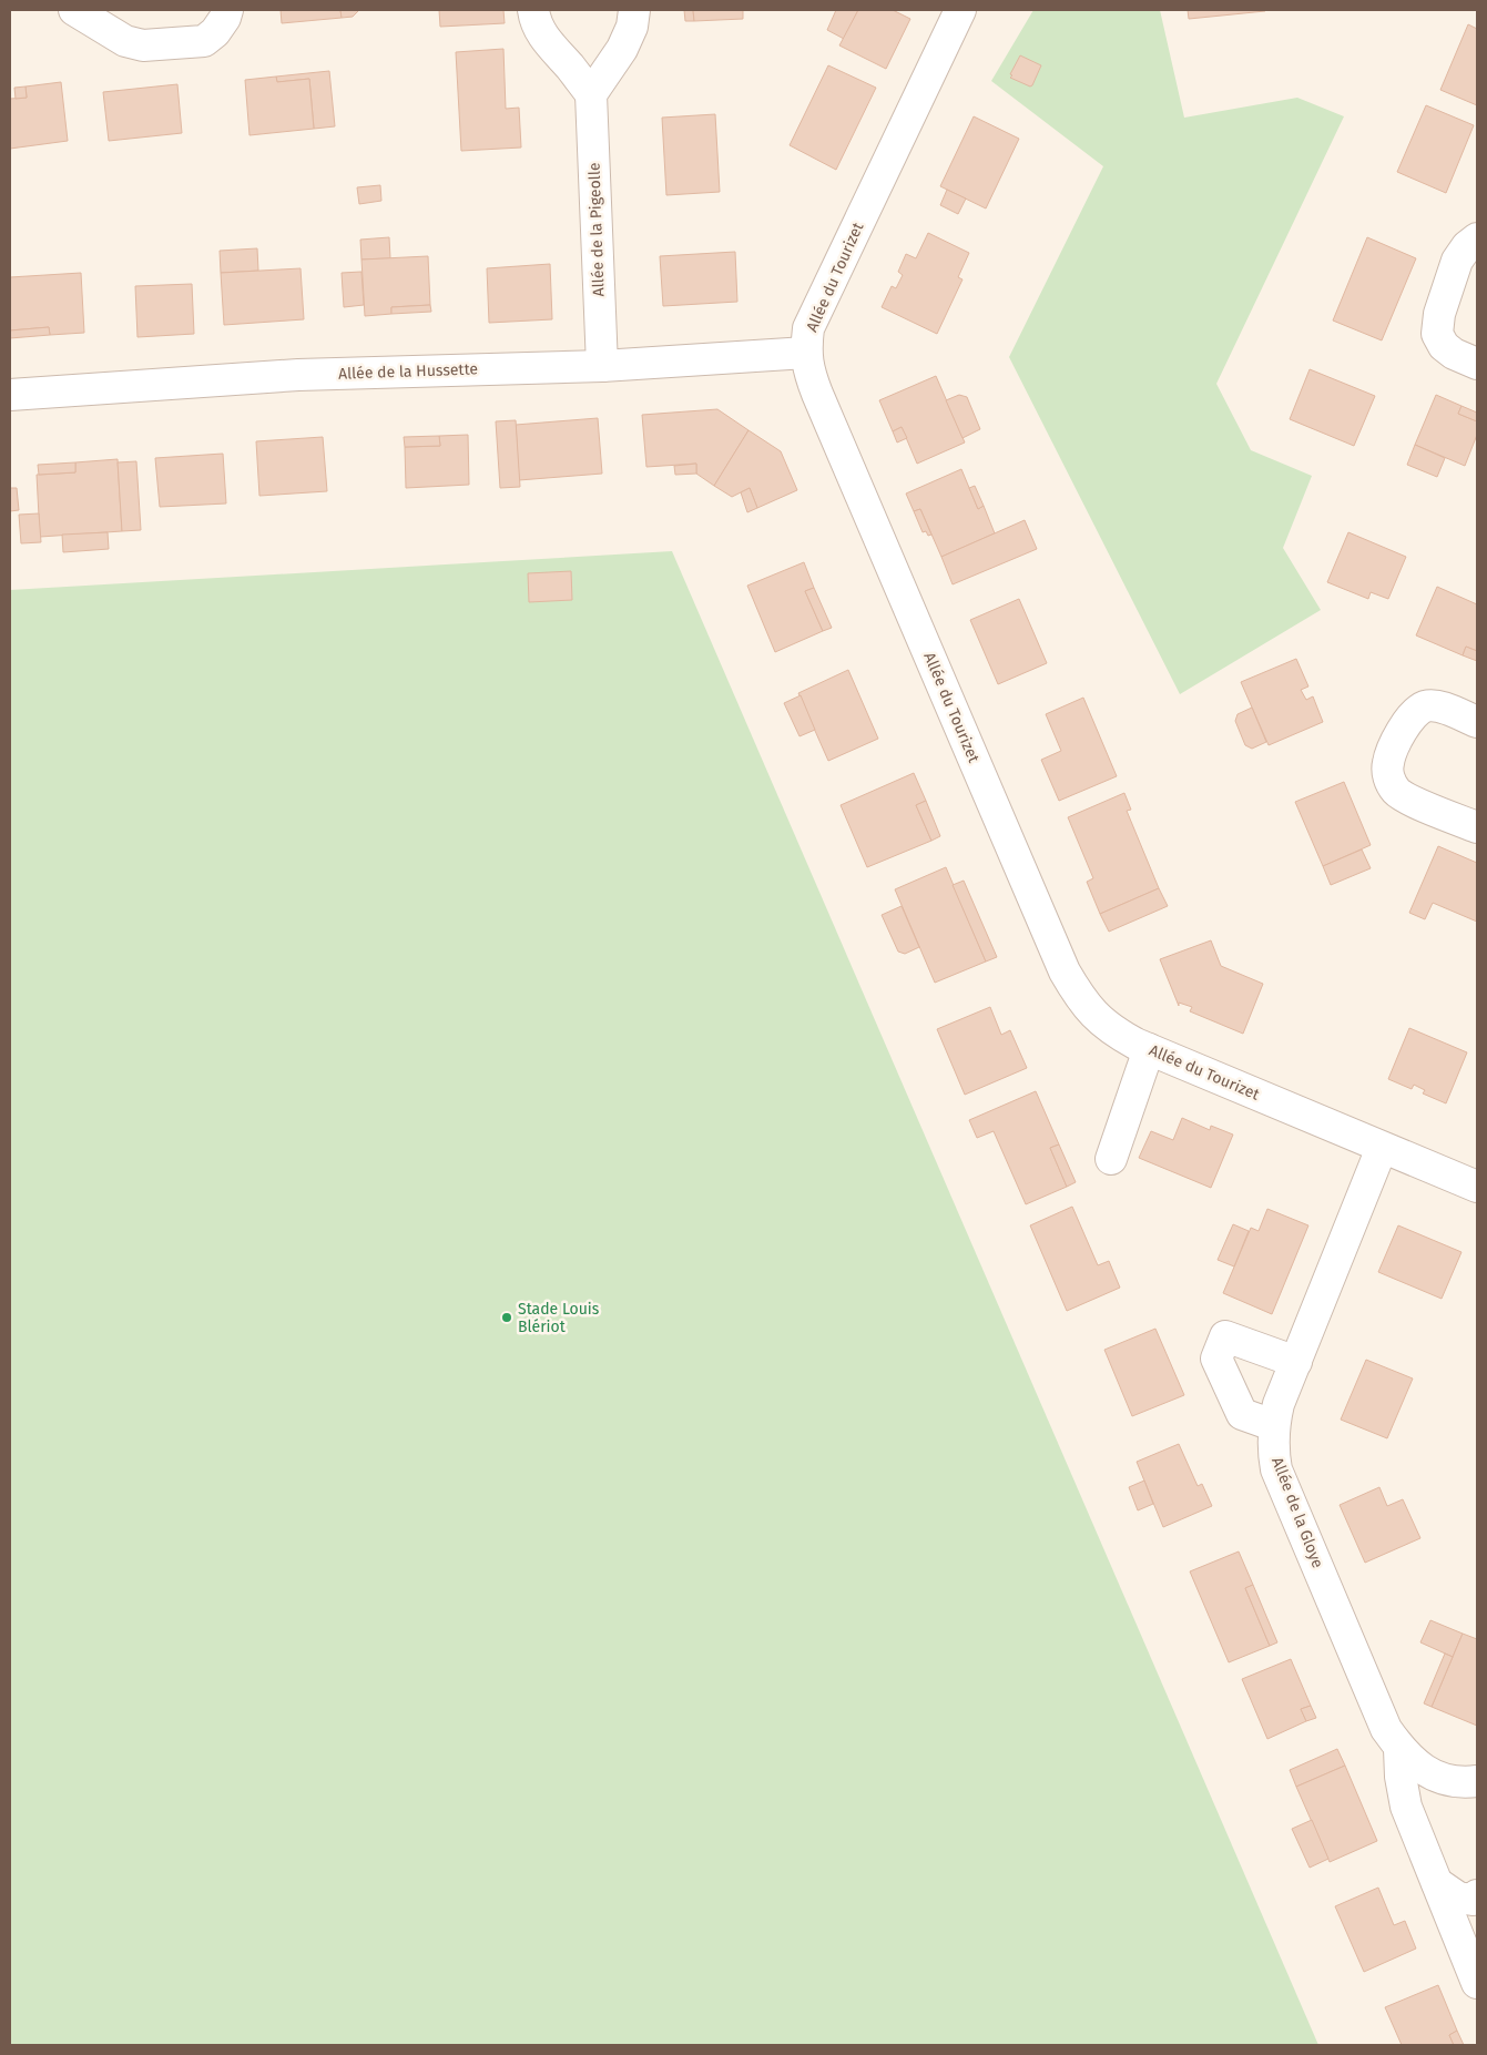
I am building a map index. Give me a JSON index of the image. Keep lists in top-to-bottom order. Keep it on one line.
{"streets":{"street":["Allée de la Pigeolle","Allée du Tourizet","Allée de la Hussette","Allée de la Gloye"]},"crossings":[["Allée de la Pigeolle","Allée de la Hussette"],["Allée du Tourizet","Allée de la Hussette"],["Allée du Tourizet","Allée de la Gloye"]],"places":["Stade Louis Blériot"]}
